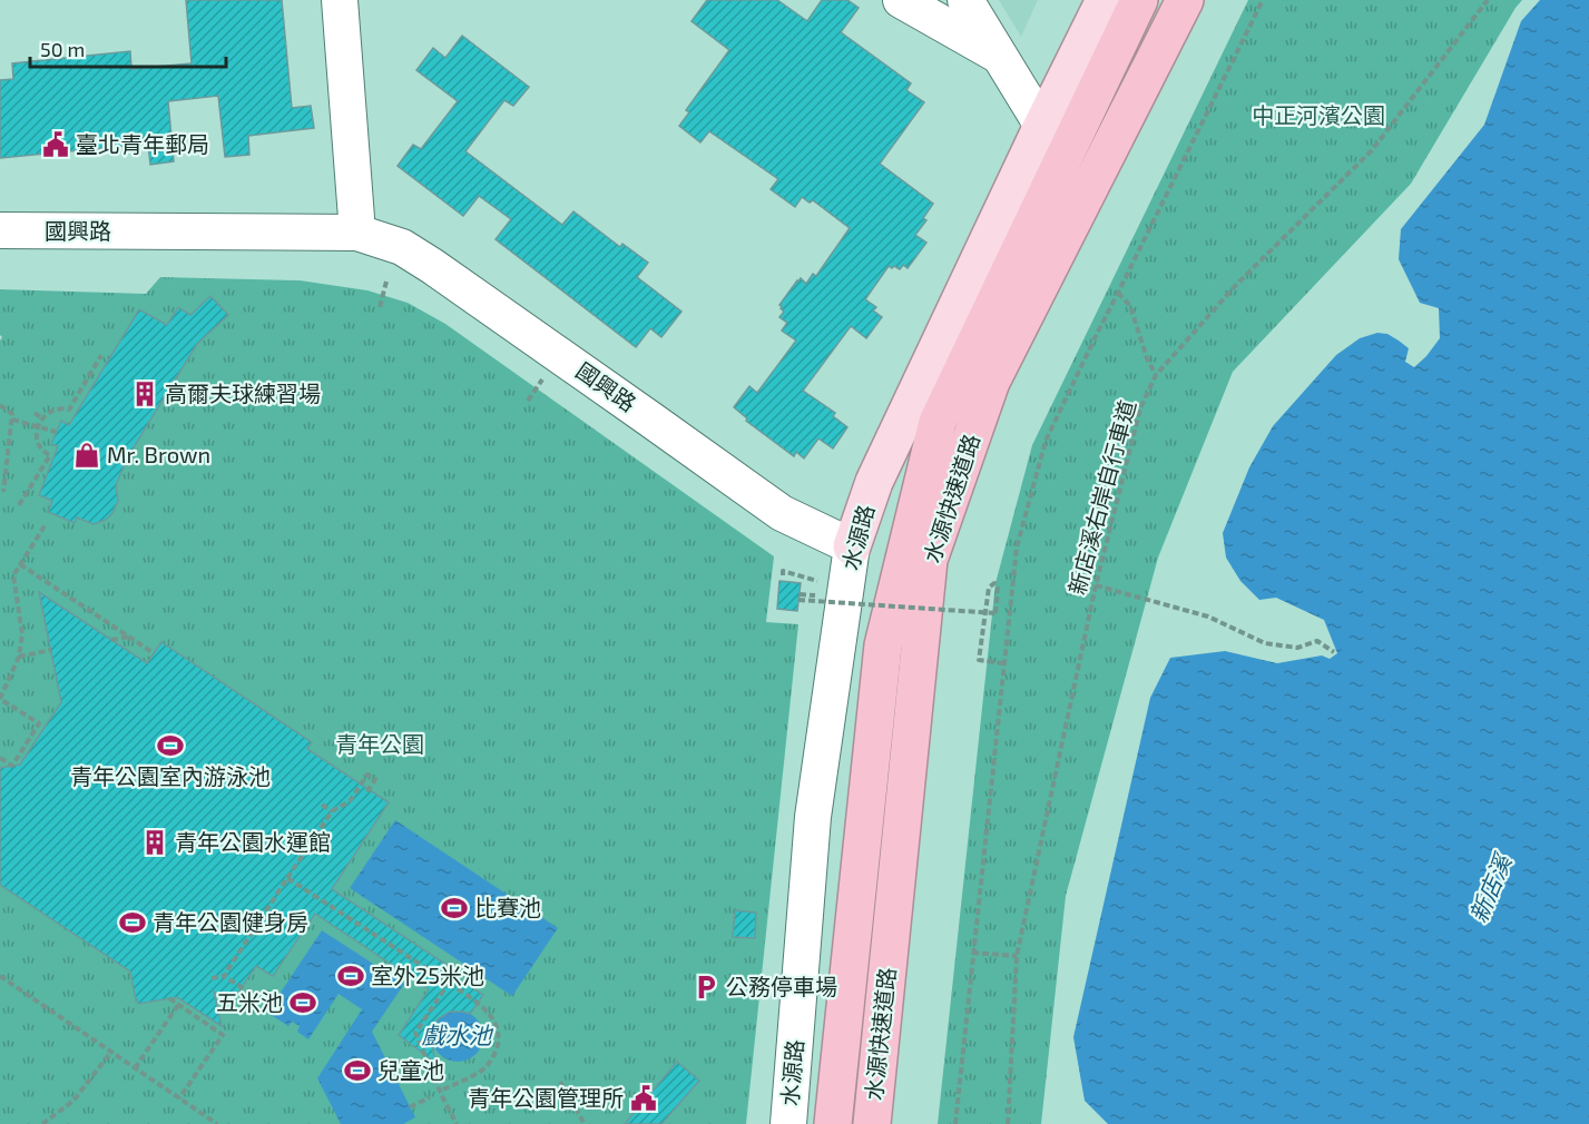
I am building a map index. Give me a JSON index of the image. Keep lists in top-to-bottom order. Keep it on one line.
{"streets":{"highway":["水源快速道路"],"main road":["水源路"],"street":["國興路"],"path":["新店溪右岸自行車道"]},"crossings":[["國興路","水源路"]],"water":["新店溪","戲水池"],"parks":["中正河濱公園","青年公園"],"places":{"public building":["臺北青年郵局","青年公園管理所"],"building":["高爾夫球練習場","青年公園水運館"],"shop":["Mr. Brown"],"sports":["青年公園室內游泳池","比賽池","青年公園健身房","室外25米池","五米池","兒童池"],"parking":["公務停車場"]},"scale_bar":"50 m"}
